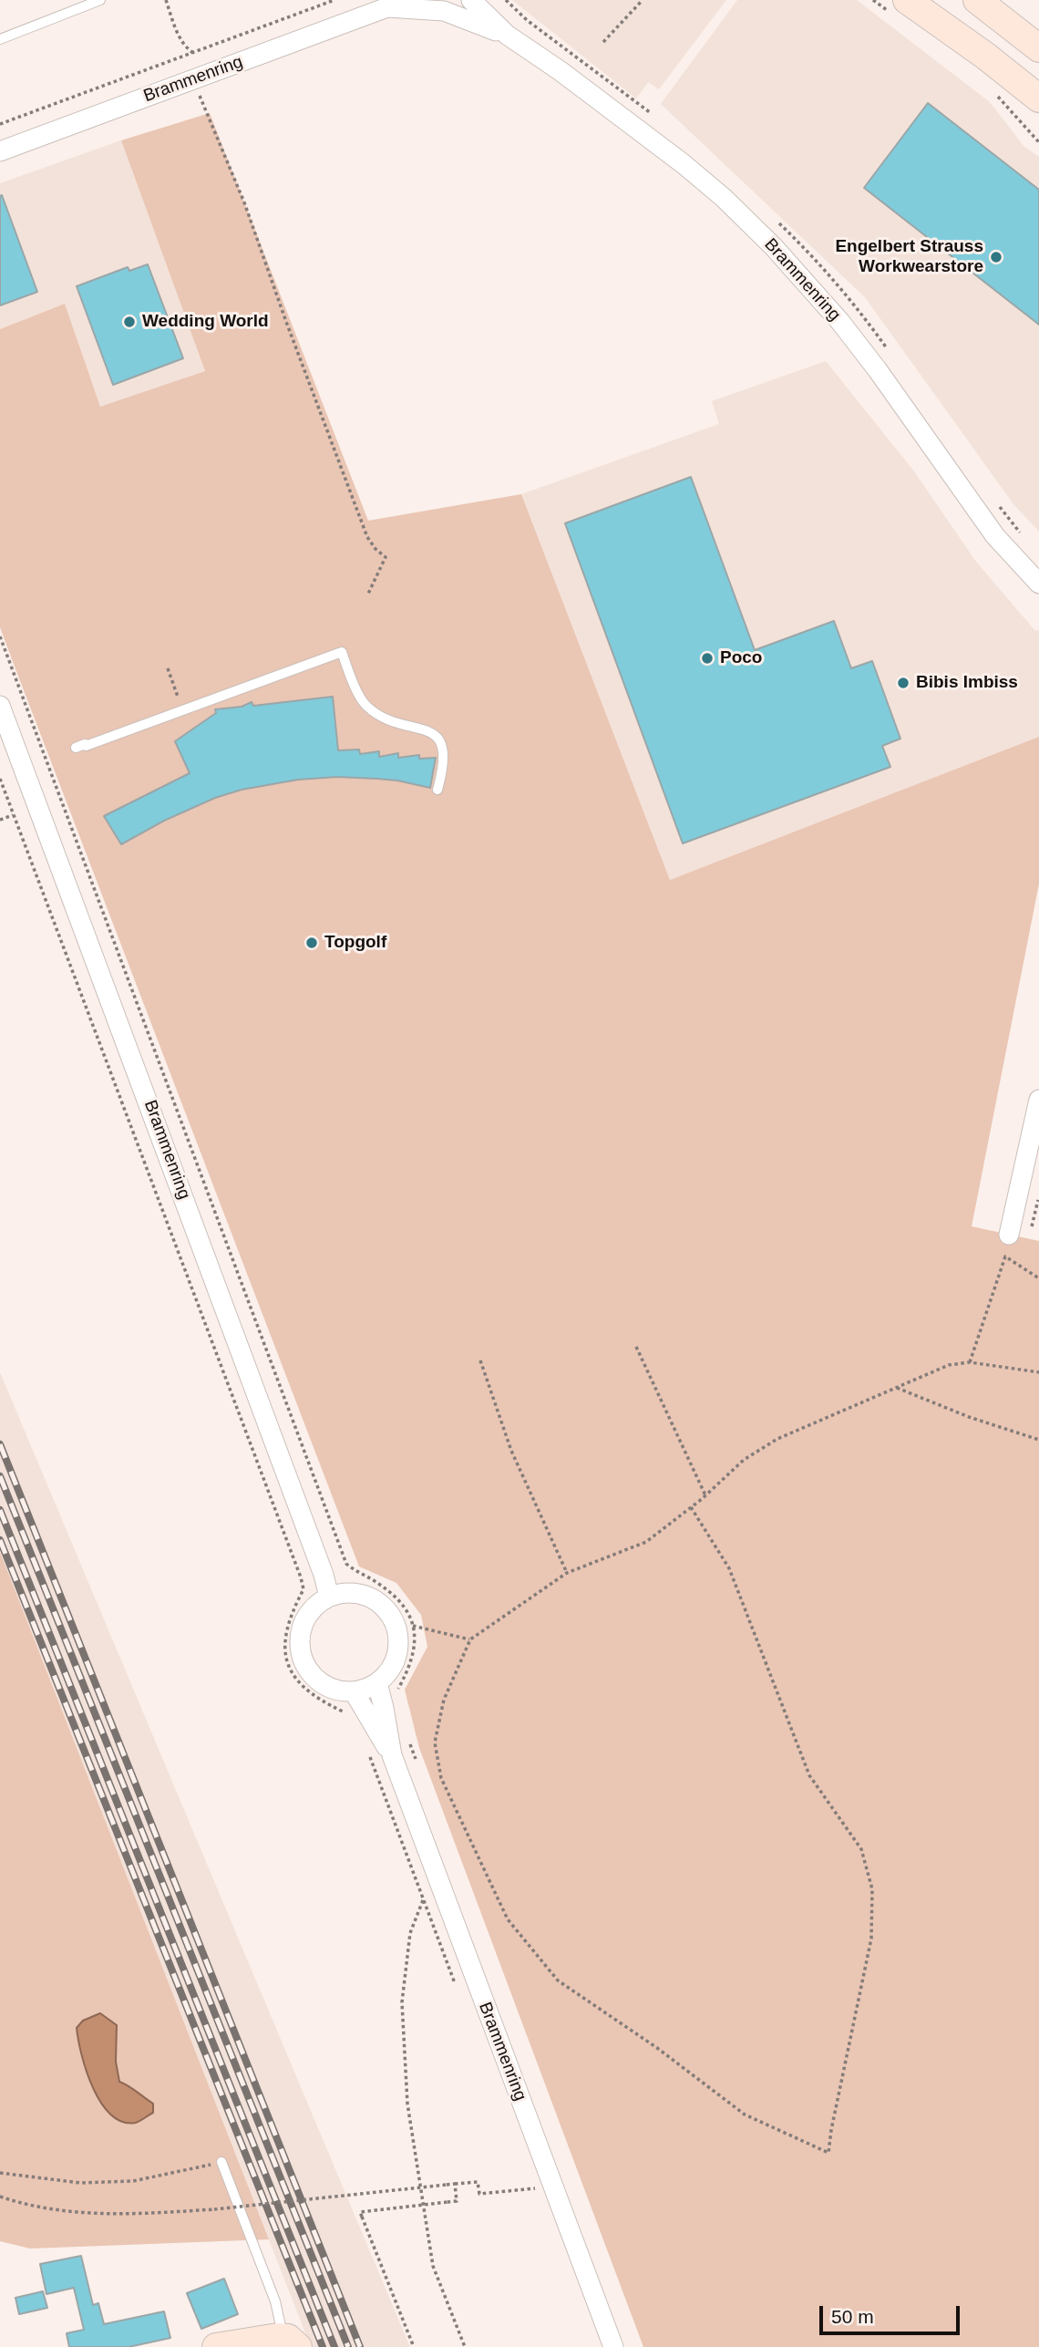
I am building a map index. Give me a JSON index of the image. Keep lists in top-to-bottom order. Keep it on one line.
{"streets":{"street":["Brammenring"]},"places":["Engelbert Strauss Workwearstore","Wedding World","Poco","Bibis Imbiss","Topgolf"],"scale_bar":"50 m"}
